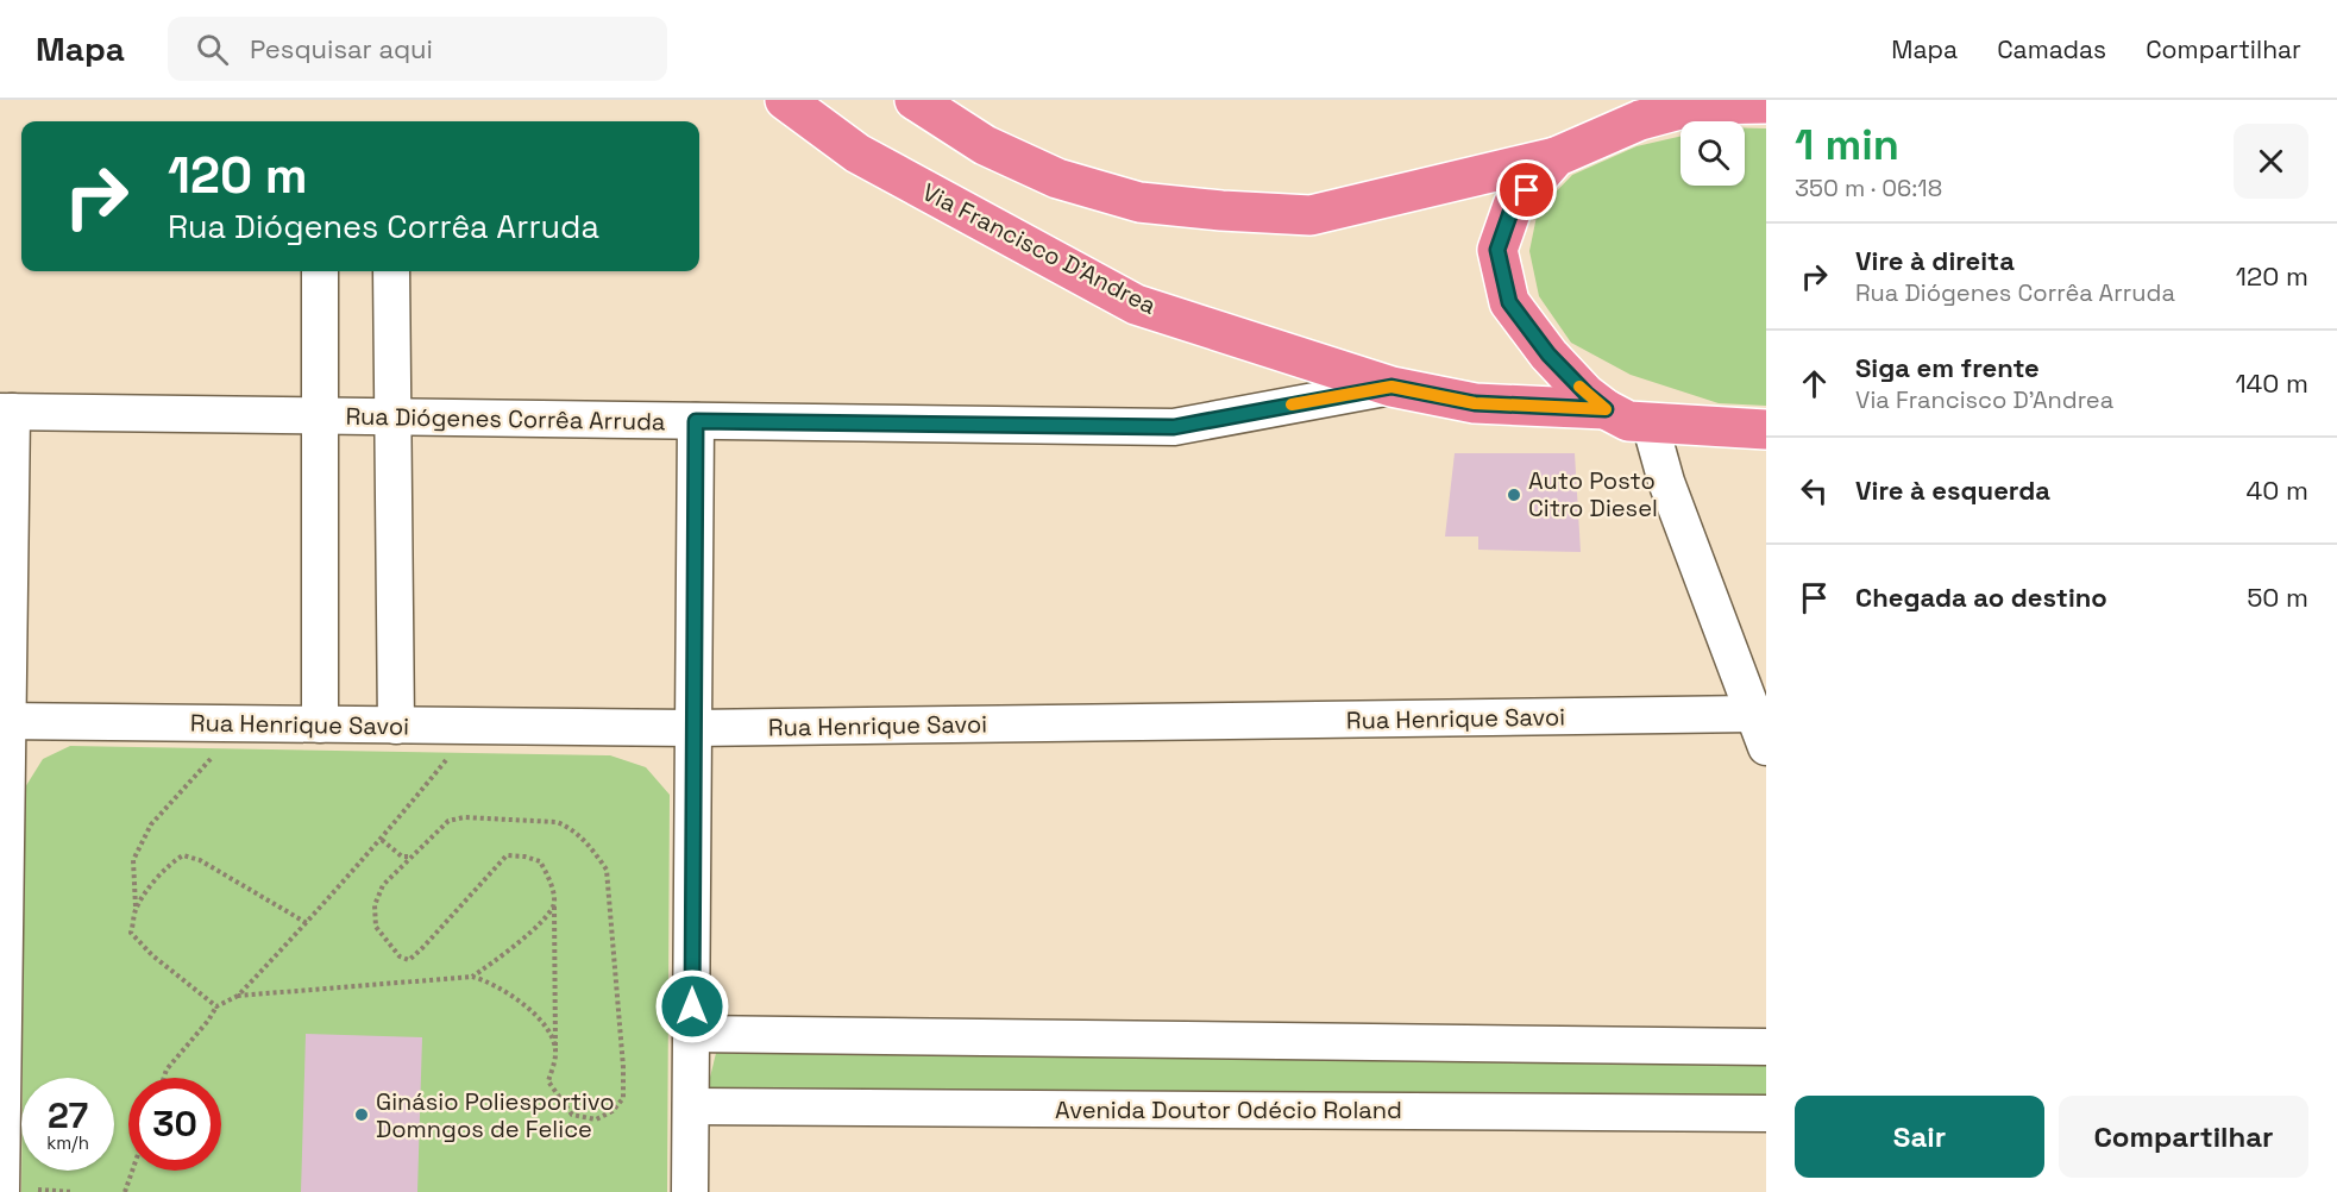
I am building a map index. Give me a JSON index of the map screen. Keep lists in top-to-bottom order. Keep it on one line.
{"streets":{"highway":["Via Francisco D'Andrea"],"street":["Rua Diógenes Corrêa Arruda","Rua Henrique Savoi","Avenida Doutor Odécio Roland"]},"crossings":[["Via Francisco D'Andrea","Rua Diógenes Corrêa Arruda"]],"places":["Auto Posto Citro Diesel","Ginásio Poliesportivo Domngos de Felice"],"page":{"header":"Mapa","search":"Pesquisar aqui","nav":["Mapa","Camadas","Compartilhar"],"heading":["1 min","350 m · 06:18"],"turn":["120 m","Rua Diógenes Corrêa Arruda"],"list":[{"name":"Vire à direita","note":"Rua Diógenes Corrêa Arruda","value":"120 m"},{"name":"Siga em frente","note":"Via Francisco D'Andrea","value":"140 m"},{"name":"Vire à esquerda","value":"40 m"},{"name":"Chegada ao destino","value":"50 m"}],"speed":"27 km/h","limit":"30","buttons":["Sair","Compartilhar"]}}
